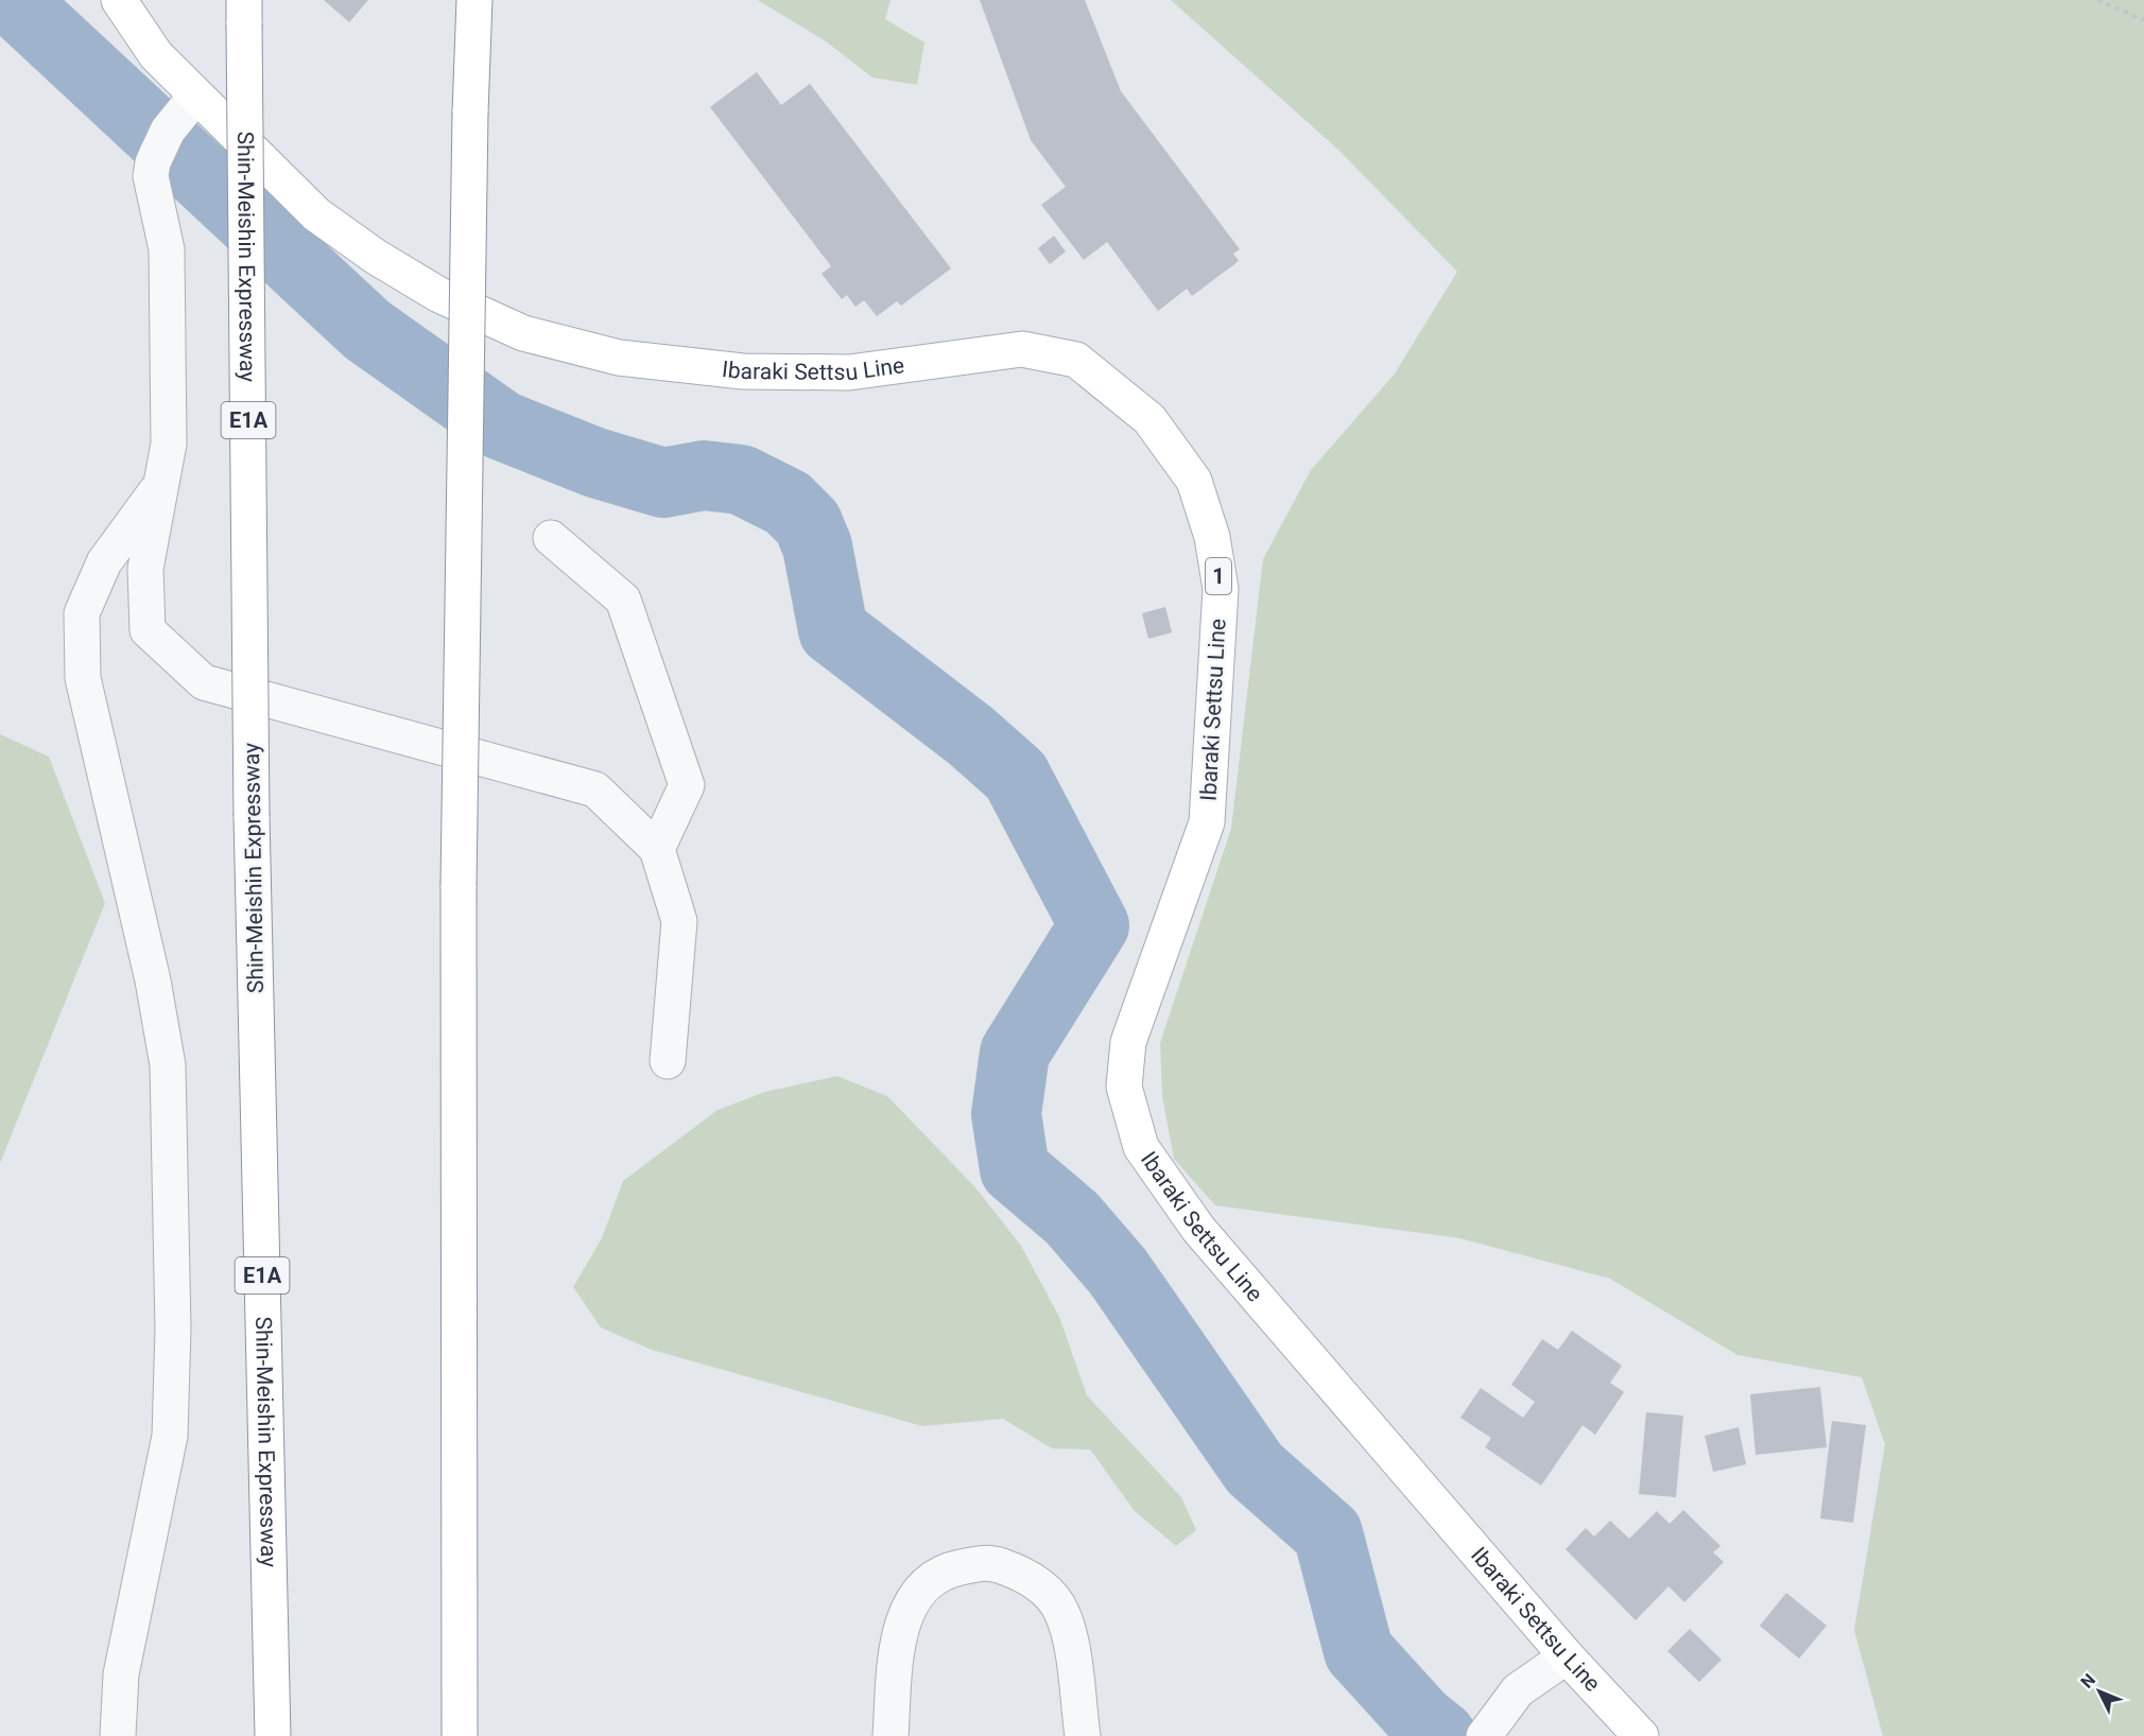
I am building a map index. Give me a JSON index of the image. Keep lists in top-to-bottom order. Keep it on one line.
{"streets":{"main road":["Shin-Meishin Expressway","Ibaraki Settsu Line","E1A","1"]},"north":"top left"}
